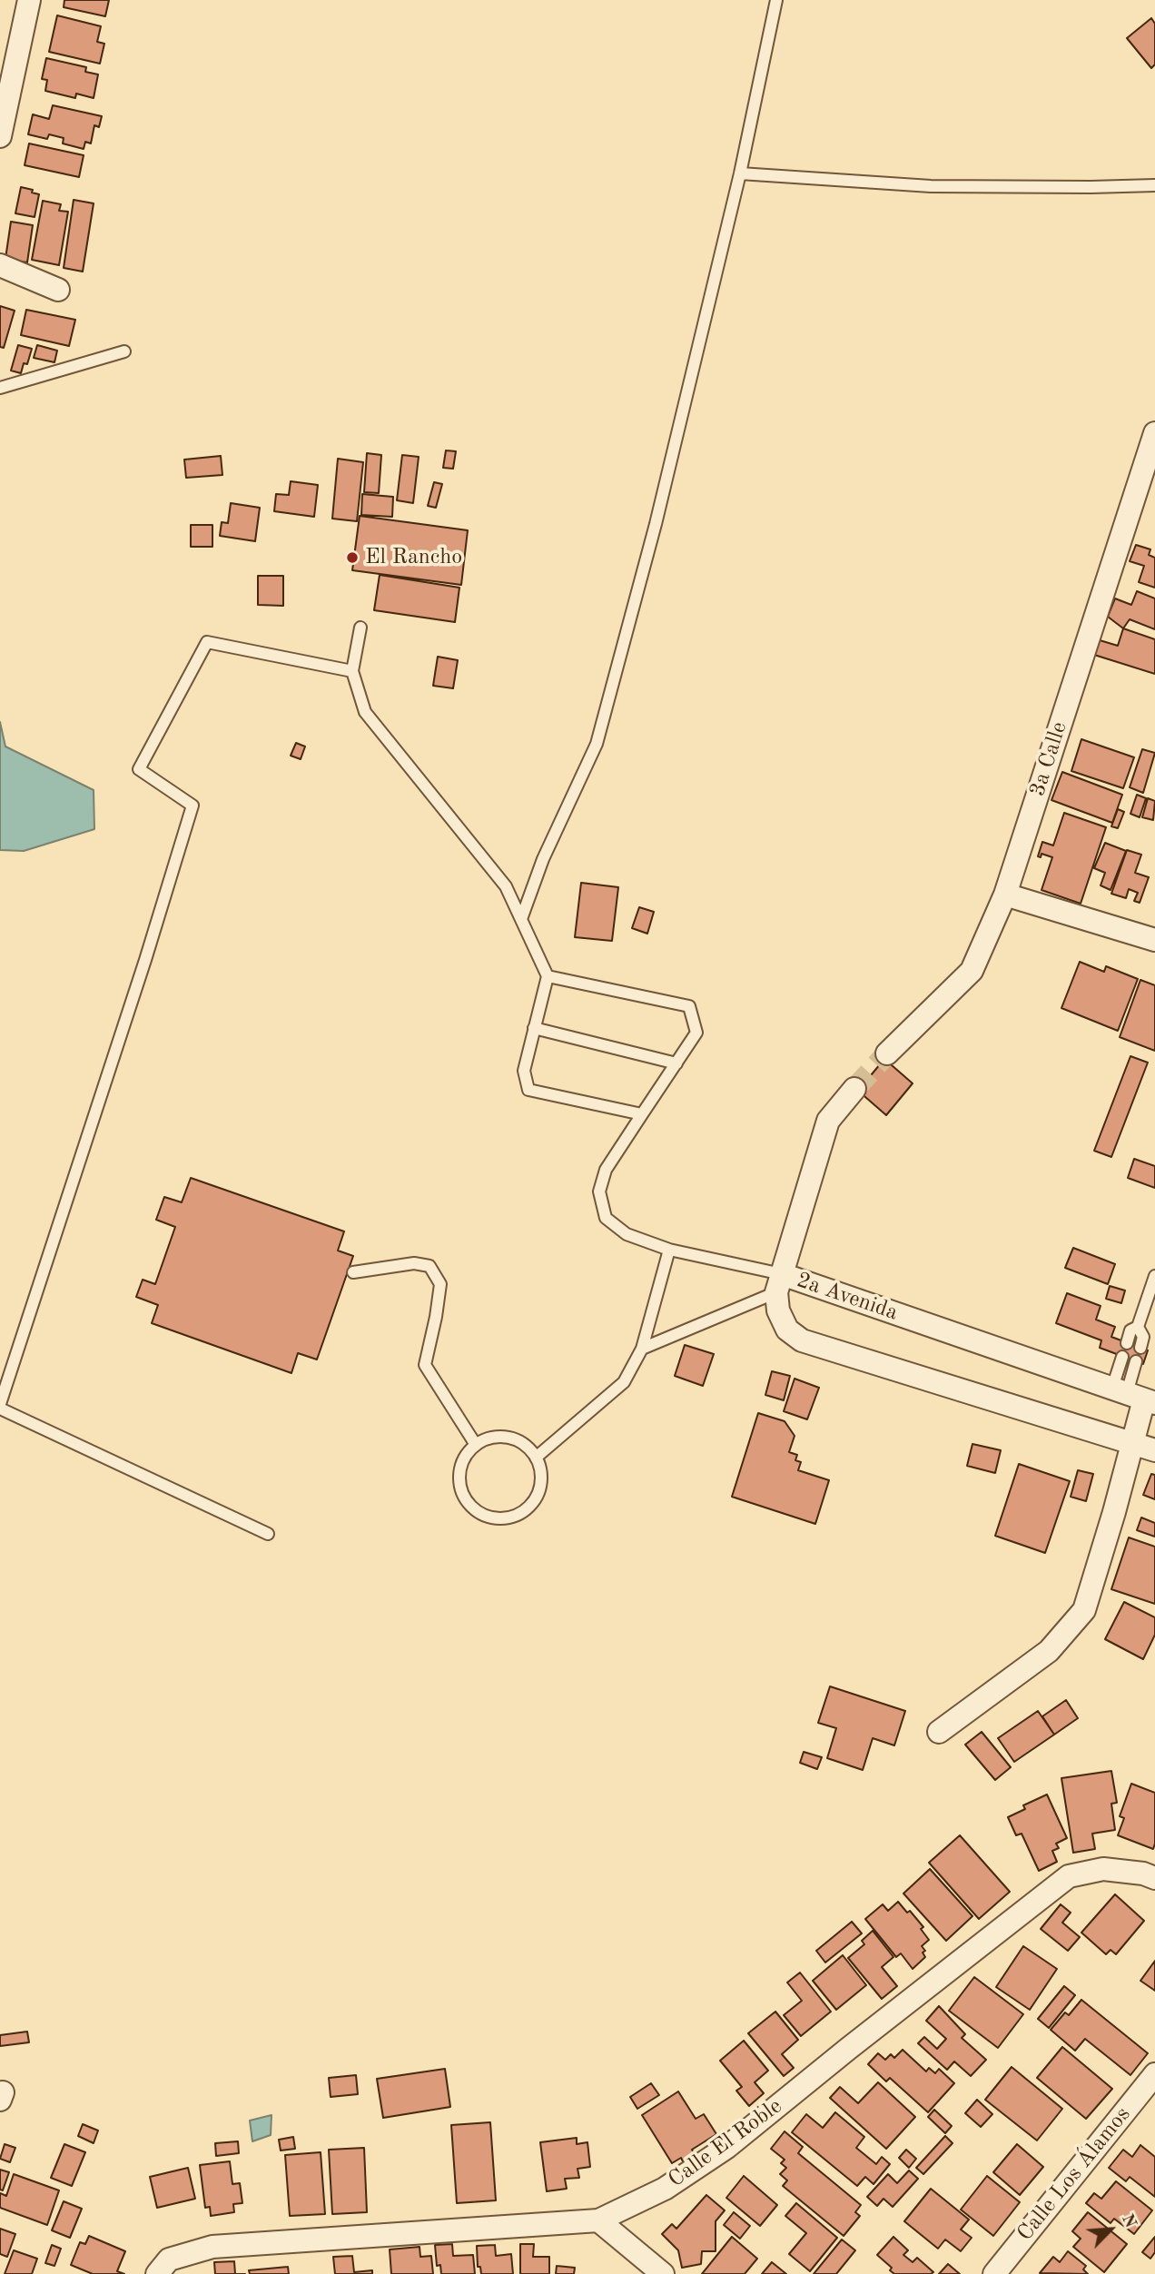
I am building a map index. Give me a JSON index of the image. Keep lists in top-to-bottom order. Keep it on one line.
{"streets":{"street":["3a Calle","2a Avenida","Calle El Roble","Calle Los Álamos"]},"places":["El Rancho"],"north":"top right"}
